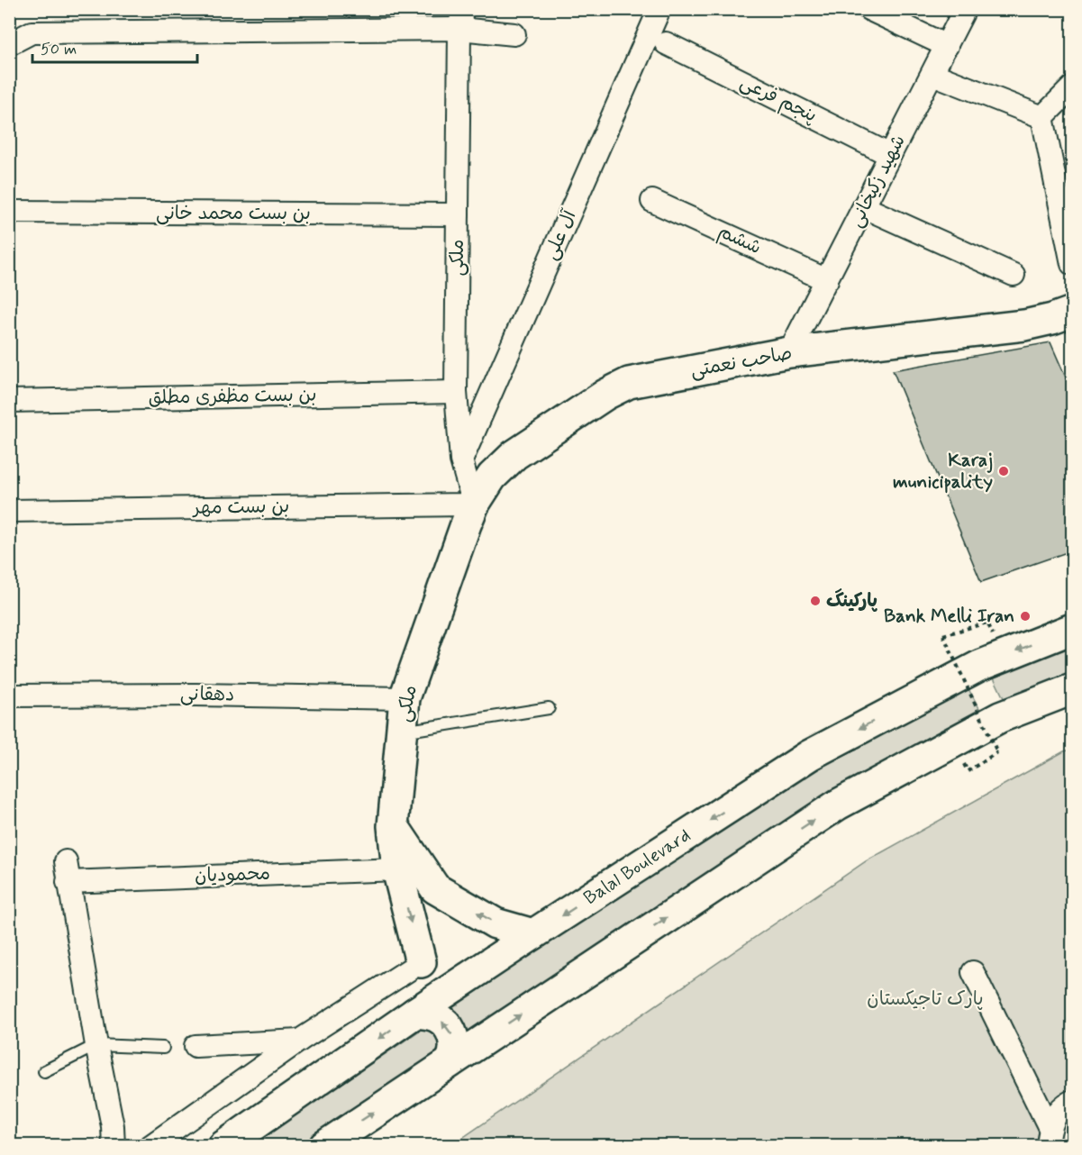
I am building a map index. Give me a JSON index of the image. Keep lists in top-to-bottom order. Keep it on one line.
{"streets":{"main road":["ملکی","صاحب نعمتی","Balal Boulevard"],"street":["پنجم فرعی","شهید زکیخانی","بن بست محمد خانی","آل علی","ششم","بن بست مظفری مطلق","بن بست مهر","دهقانی","محمودیان"]},"crossings":[["پنجم فرعی","شهید زکیخانی"],["شهید زکیخانی","ششم"],["شهید زکیخانی","صاحب نعمتی"],["بن بست محمد خانی","ملکی"],["آل علی","ملکی"],["ملکی","صاحب نعمتی"],["ملکی","بن بست مظفری مطلق"],["ملکی","بن بست مهر"],["ملکی","دهقانی"],["ملکی","محمودیان"],["صاحب نعمتی","بن بست مهر"]],"parks":["پارک تاجیکستان"],"places":["Karaj municipality","پارکینگ","Bank Melli Iran"],"scale_bar":"50 m"}
